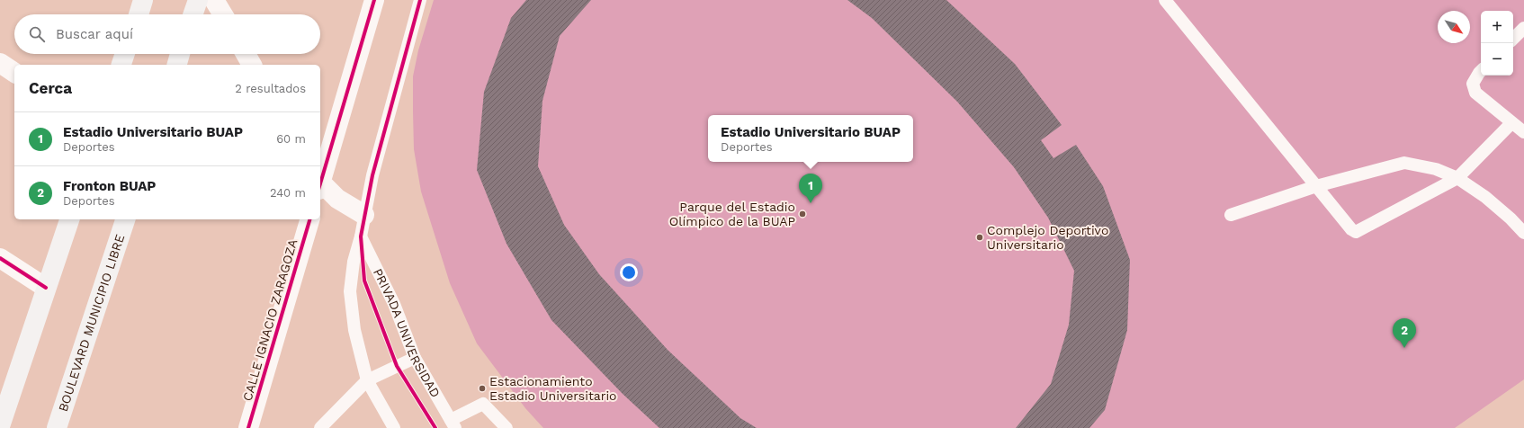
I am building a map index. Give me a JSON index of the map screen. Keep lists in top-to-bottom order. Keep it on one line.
{"streets":{"main road":["BOULEVARD MUNICIPIO LIBRE"],"street":["CALLE IGNACIO ZARAGOZA"],"lane":["PRIVADA UNIVERSIDAD"]},"places":["Parque del Estadio Olímpico de la BUAP","Complejo Deportivo Universitario","Estacionamiento Estadio Universitario"],"north":"bottom right","page":{"map_buttons":["+","−"],"search":"Buscar aquí","heading":["Cerca","2 resultados"],"list":[{"mark":"1","name":"Estadio Universitario BUAP","note":"Deportes","value":"60 m"},{"mark":"2","name":"Fronton BUAP","note":"Deportes","value":"240 m"}],"popup":["Estadio Universitario BUAP","Deportes"],"pins":["1","2"]}}
